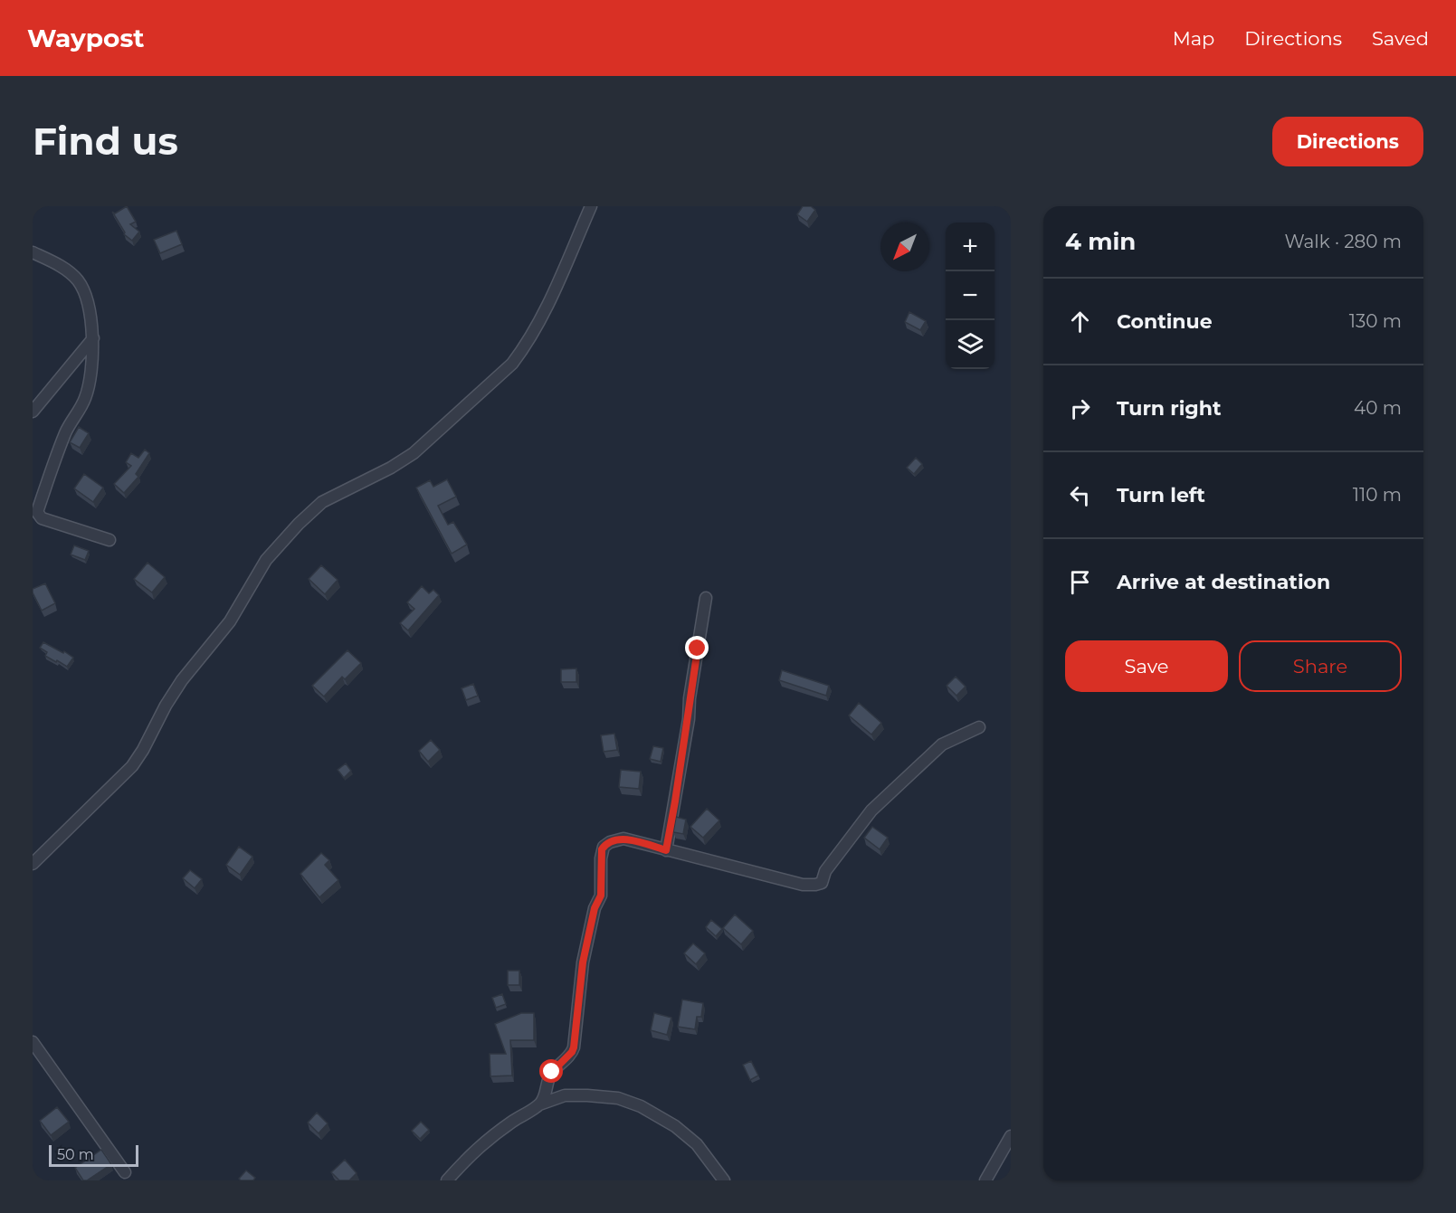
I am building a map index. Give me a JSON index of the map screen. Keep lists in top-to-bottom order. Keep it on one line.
{"scale_bar":"50 m","north":"bottom left","page":{"header":"Waypost","nav":["Map","Directions","Saved"],"buttons":["Directions",["Save","Share"]],"title":"Find us","heading":["4 min","Walk · 280 m"],"map_buttons":["+","−"],"list":[["Continue","130 m"],["Turn right","40 m"],["Turn left","110 m"],"Arrive at destination"],"scale":"50 m"}}
